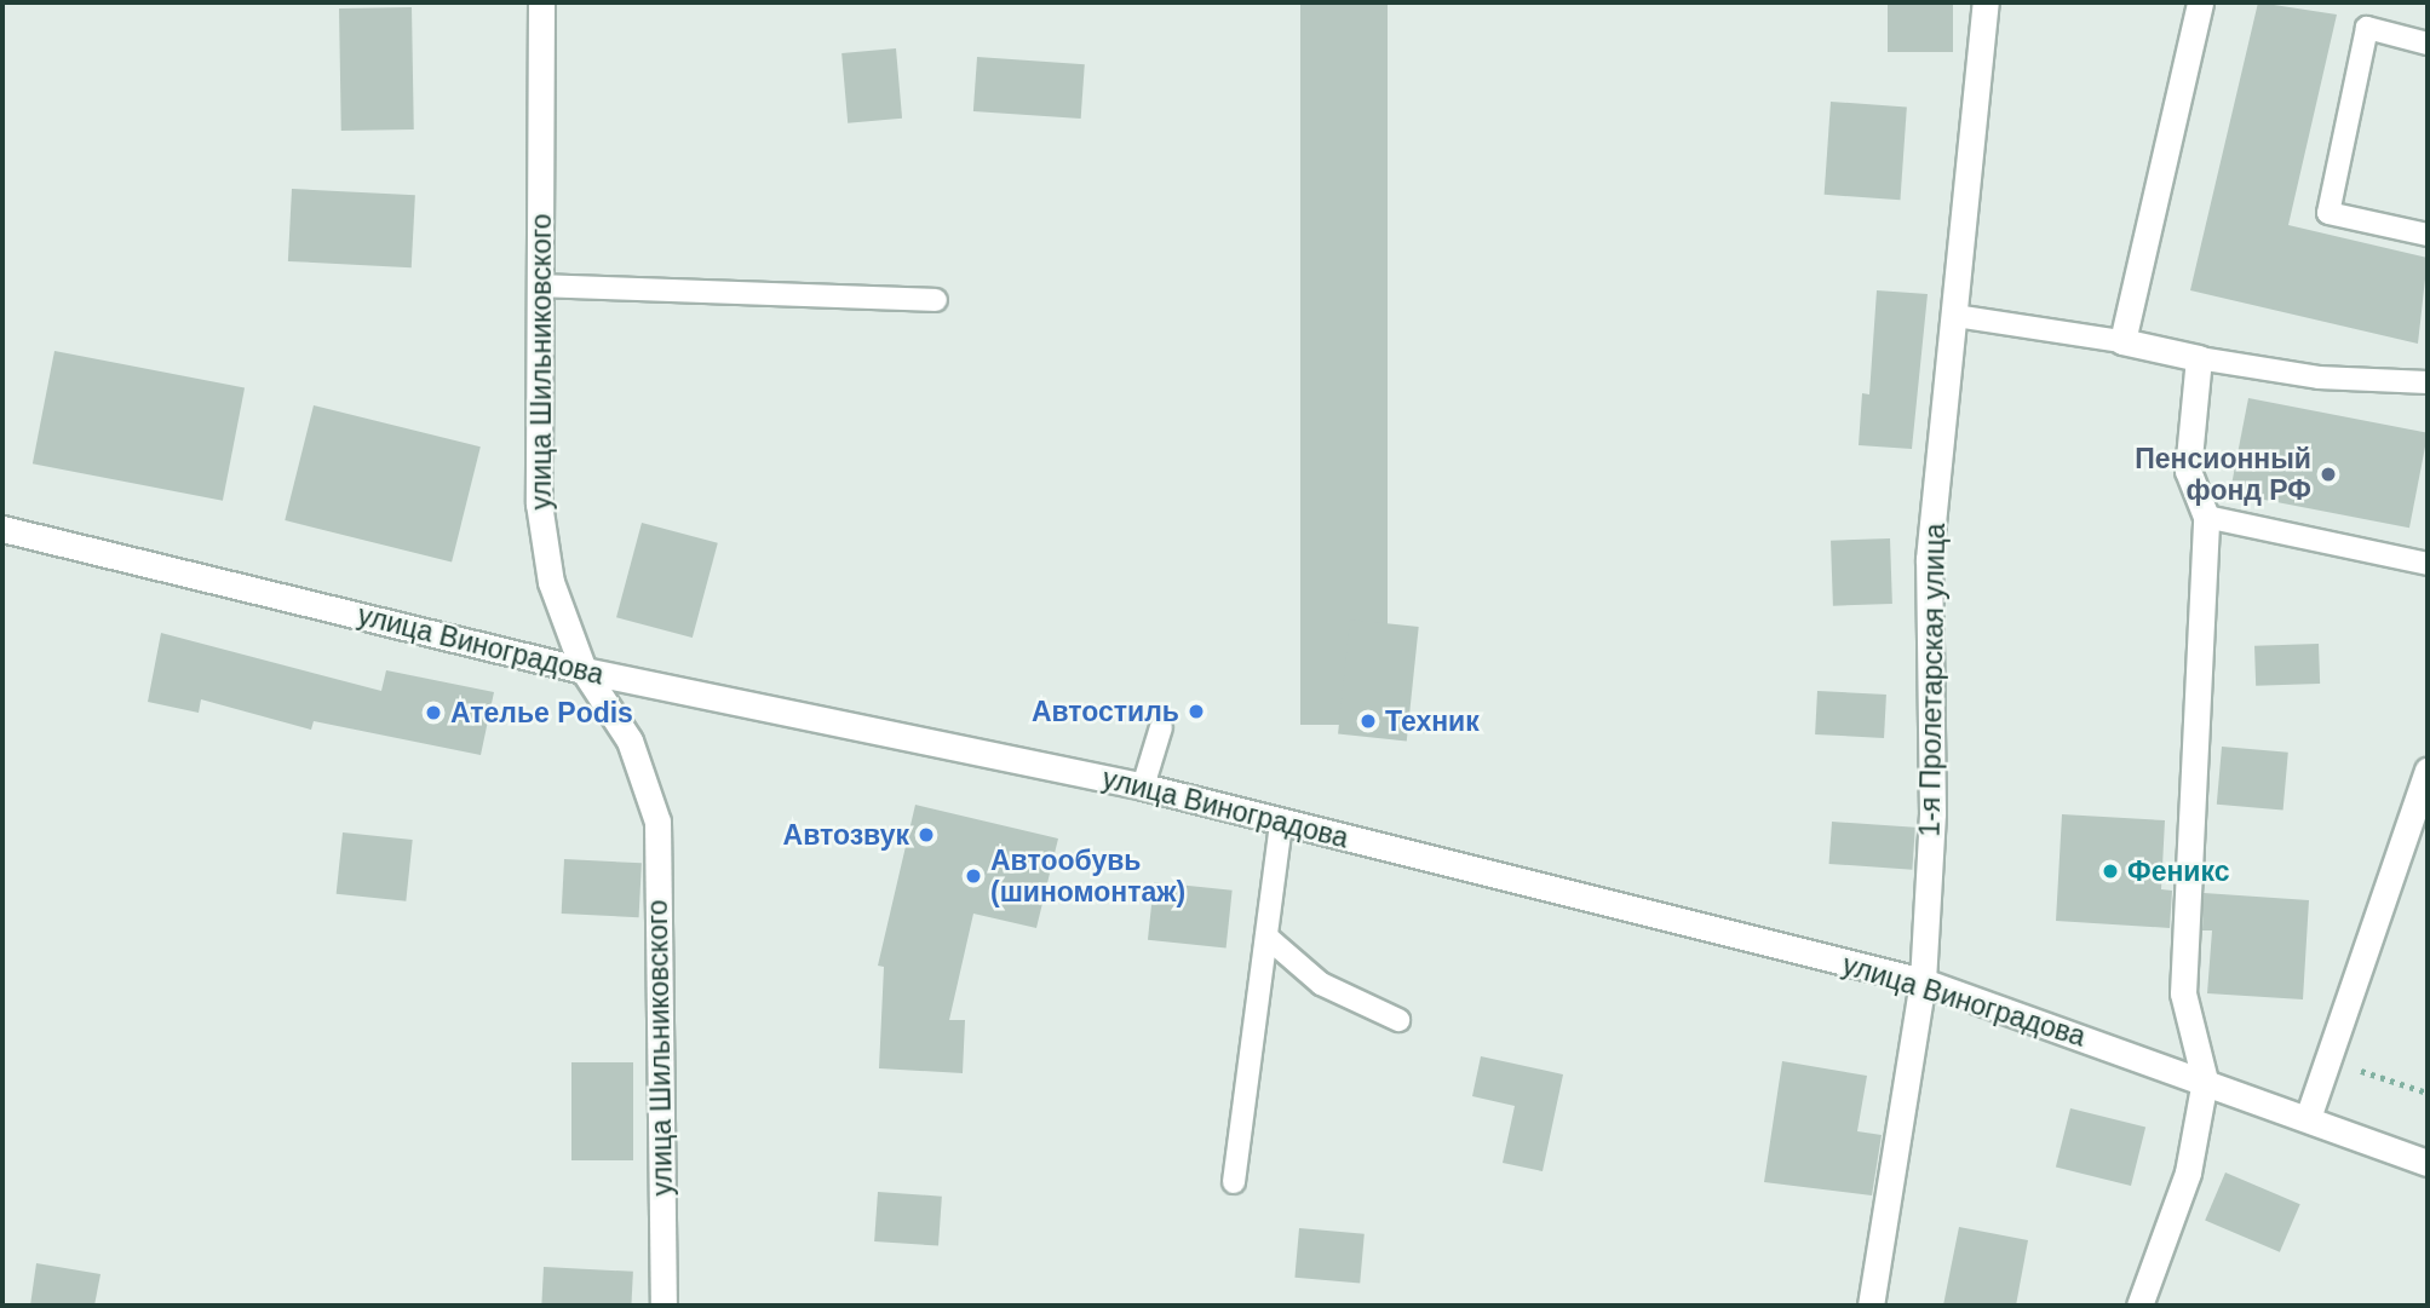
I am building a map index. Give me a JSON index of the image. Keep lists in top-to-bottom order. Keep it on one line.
{"streets":{"street":["улица Шильниковского","улица Виноградова","1-я Пролетарская улица"]},"crossings":[["улица Шильниковского","улица Виноградова"],["улица Виноградова","1-я Пролетарская улица"]],"places":["Пенсионный фонд РФ","Автостиль","Ателье Podis","Техник","Автозвук","Феникс","Автообувь (шиномонтаж)"]}
